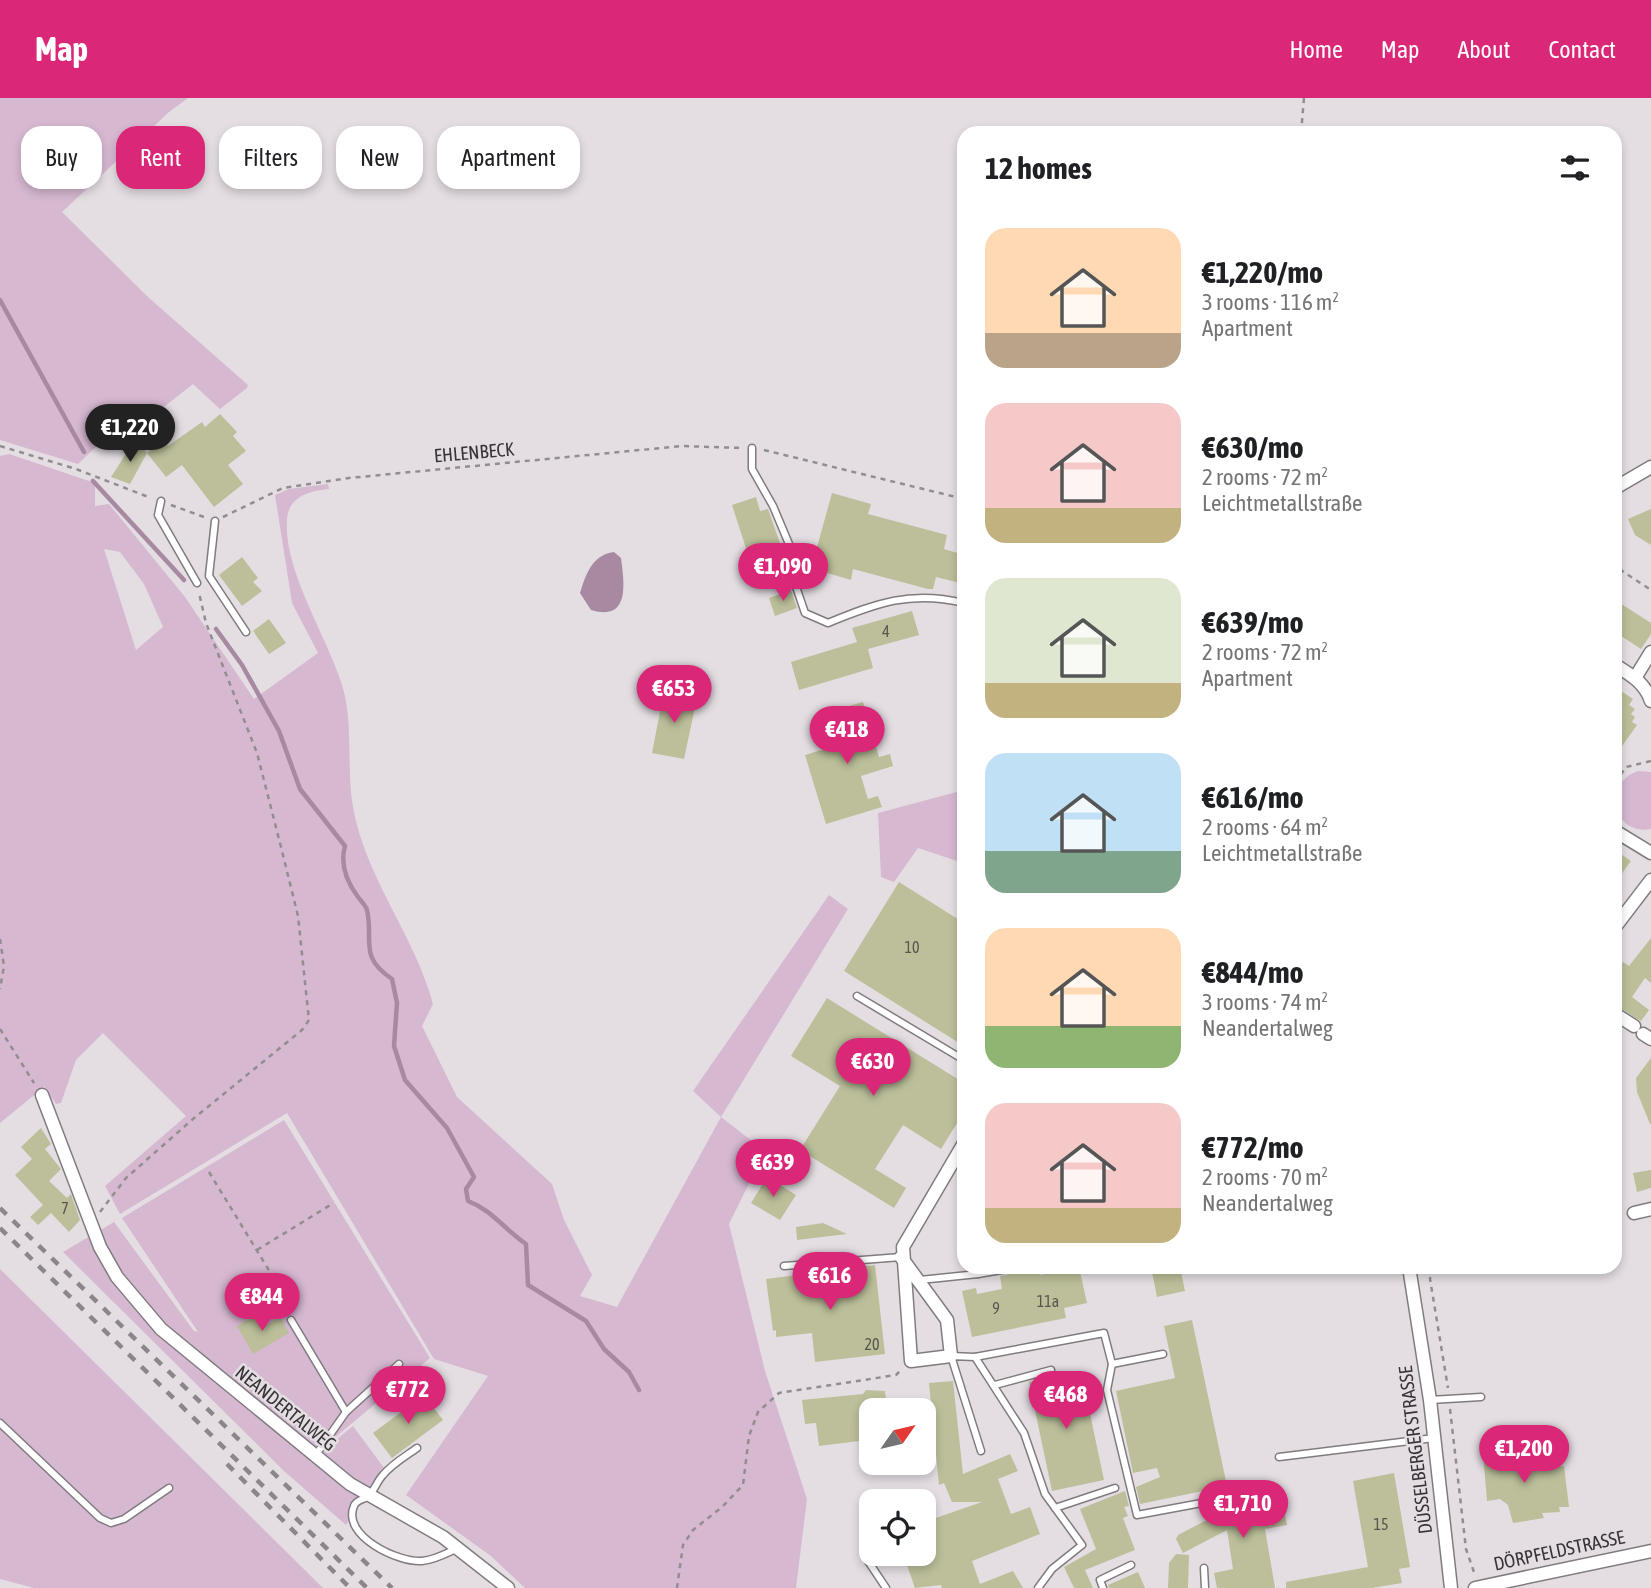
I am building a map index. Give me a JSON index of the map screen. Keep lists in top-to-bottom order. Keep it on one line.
{"streets":{"street":["NEANDERTALWEG","DÜSSELBERGER STRASSE","DÖRPFELDSTRASSE"],"path":["EHLENBECK"]},"house_numbers":["4","10","7","11a","9","20","15"],"north":"top right","page":{"header":"Map","nav":["Home","Map","About","Contact"],"chip":["Buy","Rent","Filters","New","Apartment"],"heading":"12 homes","list":[{"name":"€1,220/mo","note":"3 rooms · 116 m² · Apartment"},{"name":"€630/mo","note":"2 rooms · 72 m² · Leichtmetallstraße"},{"name":"€639/mo","note":"2 rooms · 72 m² · Apartment"},{"name":"€616/mo","note":"2 rooms · 64 m² · Leichtmetallstraße"},{"name":"€844/mo","note":"3 rooms · 74 m² · Neandertalweg"},{"name":"€772/mo","note":"2 rooms · 70 m² · Neandertalweg"}],"price":["€1,220","€1,090","€653","€418","€630","€639","€616","€844","€772","€468","€1,200","€1,710"]}}
